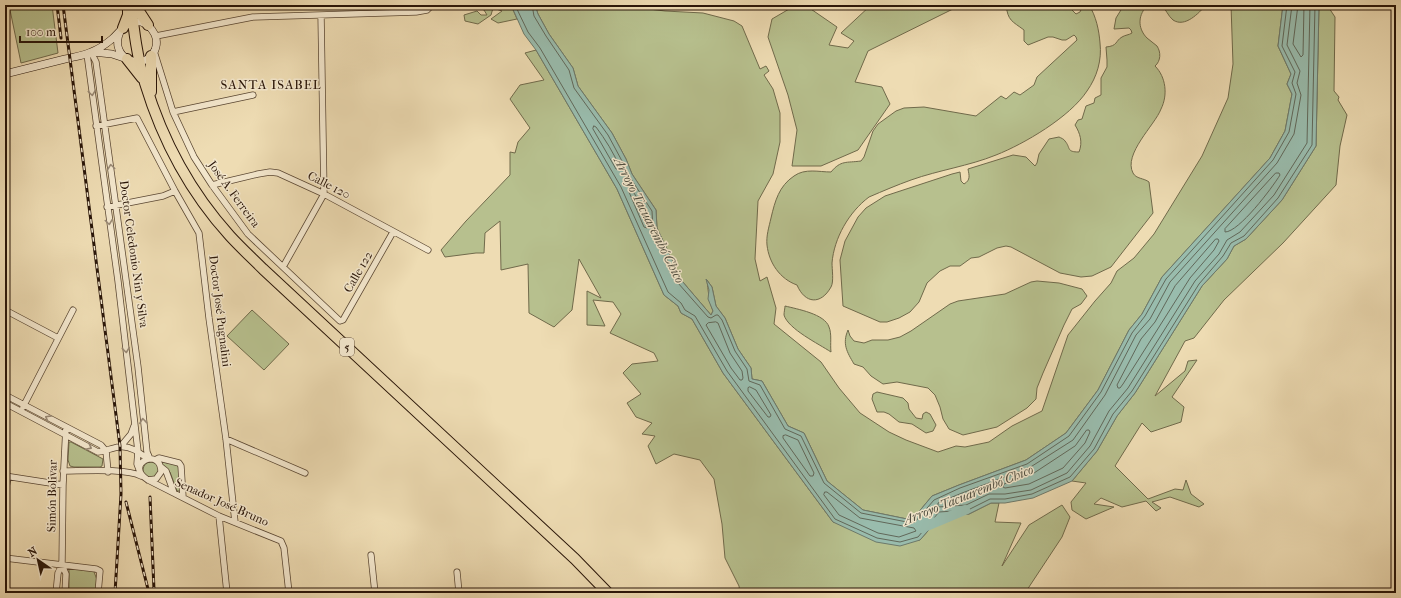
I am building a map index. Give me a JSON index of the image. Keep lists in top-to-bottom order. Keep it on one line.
{"streets":{"highway":["5"],"street":["Calle 120","José A. Ferreira","Doctor Celedonio Nin y Silva","Calle 122","Doctor José Pugnalini","Simón Bolivar","Senador José Bruno"]},"crossings":[["Calle 120","José A. Ferreira"],["Calle 120","Calle 122"],["José A. Ferreira","Calle 122"],["Doctor Celedonio Nin y Silva","Doctor José Pugnalini"],["Doctor Celedonio Nin y Silva","Senador José Bruno"],["Doctor José Pugnalini","Senador José Bruno"]],"districts":["SANTA ISABEL"],"water":["Arroyo Tacuarembó Chico"],"scale_bar":"100 m","north":"top left"}
